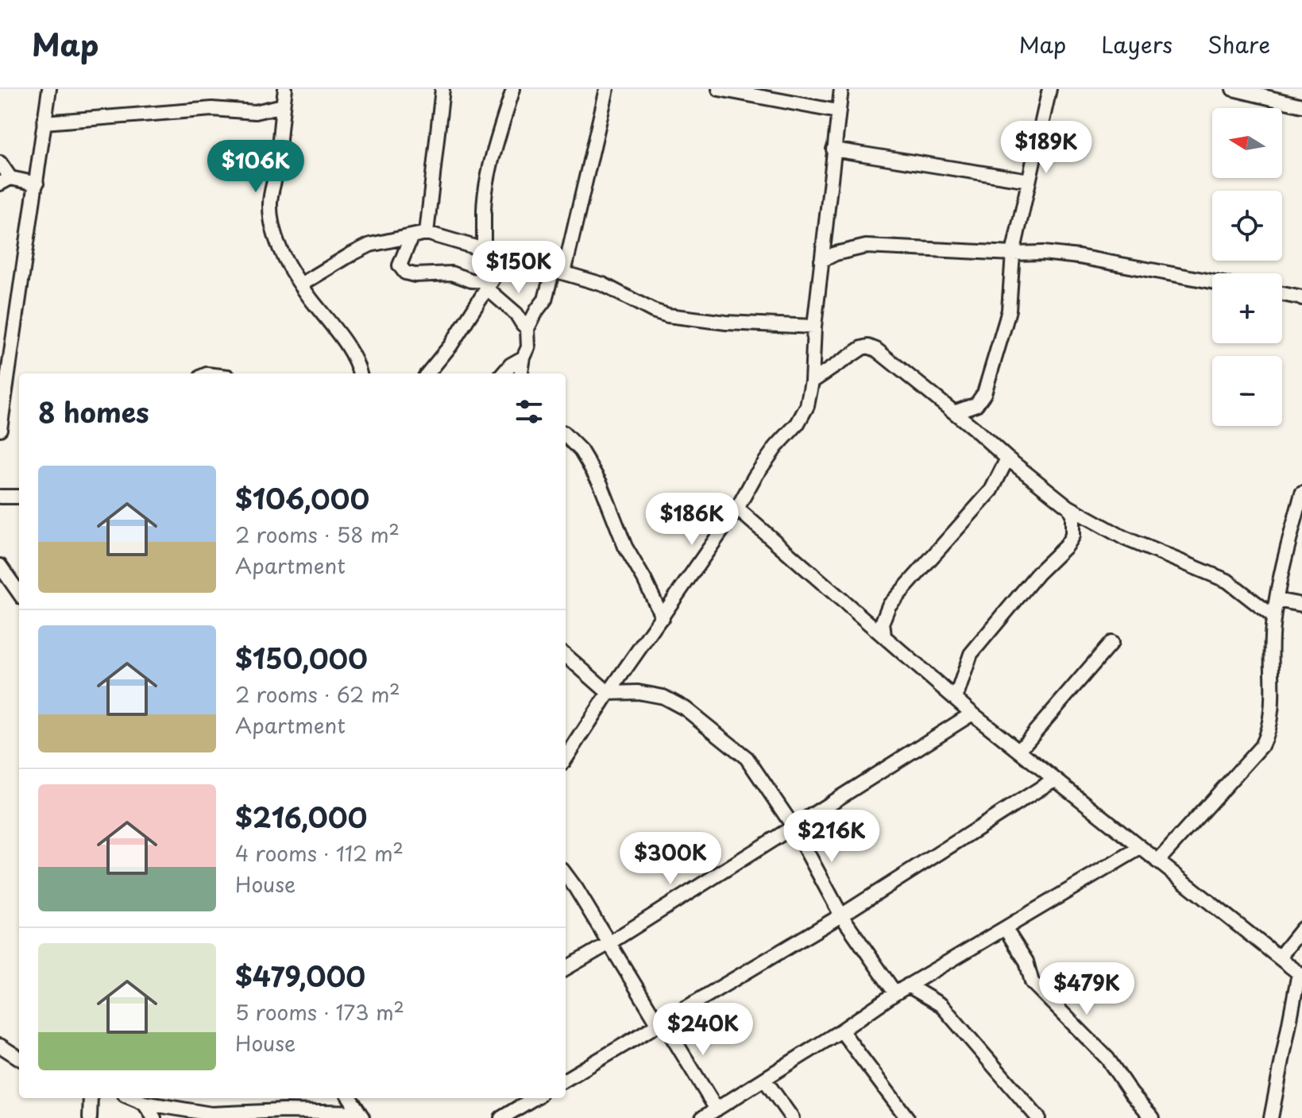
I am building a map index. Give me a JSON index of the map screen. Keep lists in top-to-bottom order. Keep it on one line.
{"north":"left","page":{"header":"Map","nav":["Map","Layers","Share"],"map_buttons":["+","−"],"price":["$189K","$106K","$150K","$186K","$216K","$300K","$479K","$240K"],"heading":"8 homes","list":[{"name":"$106,000","note":"2 rooms · 58 m² · Apartment"},{"name":"$150,000","note":"2 rooms · 62 m² · Apartment"},{"name":"$216,000","note":"4 rooms · 112 m² · House"},{"name":"$479,000","note":"5 rooms · 173 m² · House"}]}}
